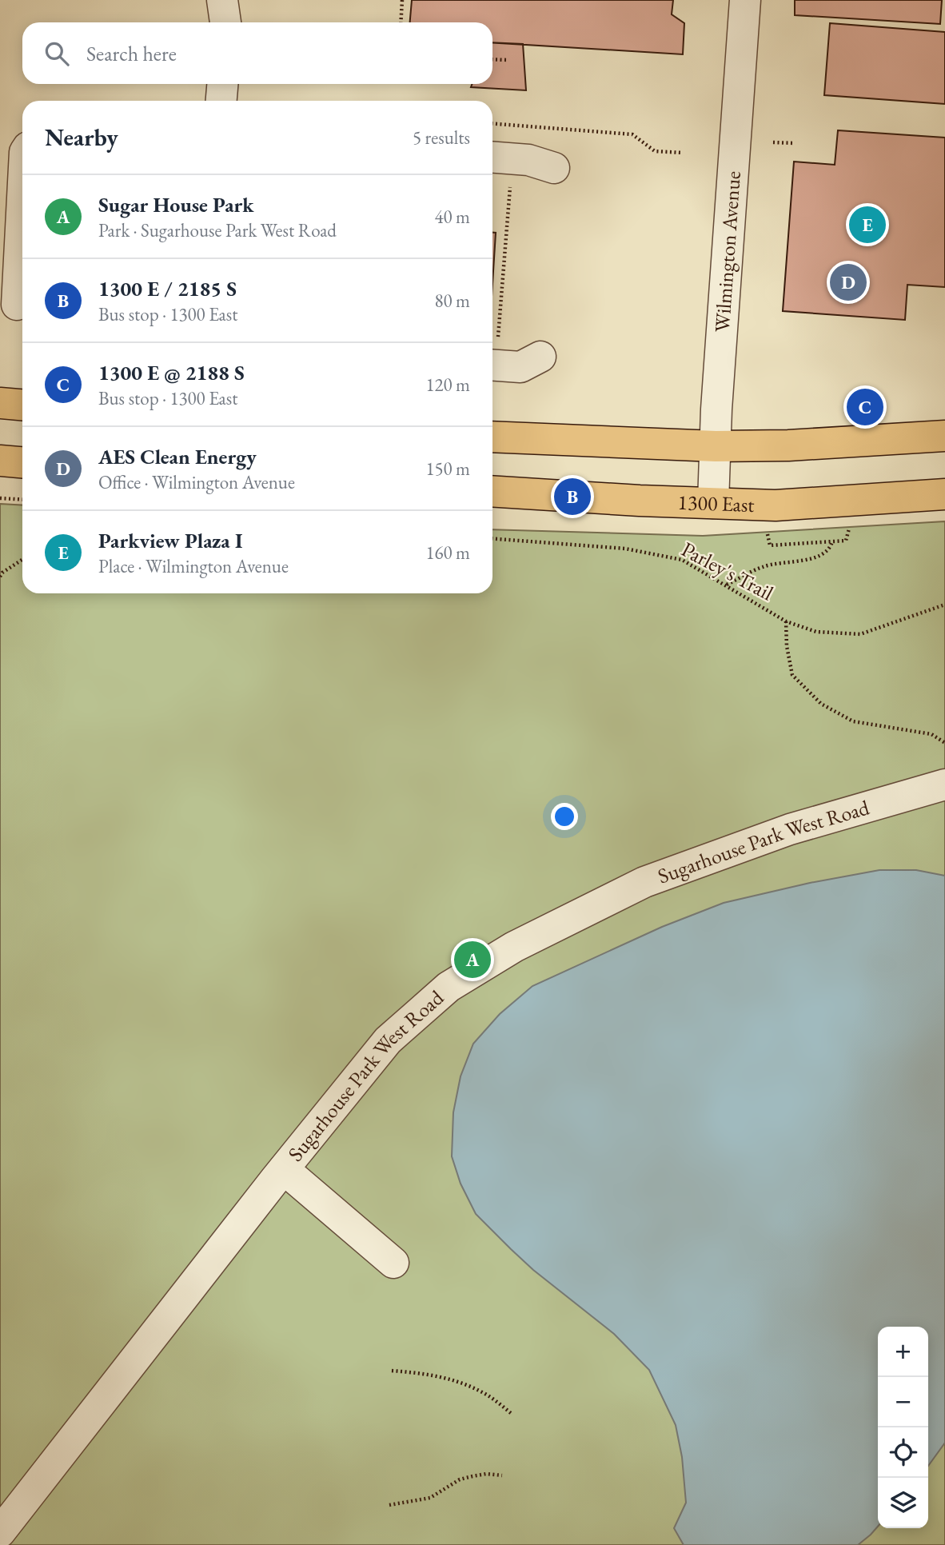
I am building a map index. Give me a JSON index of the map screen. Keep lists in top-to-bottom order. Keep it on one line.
{"streets":{"main road":["1300 East"],"street":["Wilmington Avenue","Sugarhouse Park West Road"],"path":["Parley's Trail"]},"crossings":[["Wilmington Avenue","1300 East"]],"page":{"search":"Search here","heading":["Nearby","5 results"],"list":[{"mark":"A","name":"Sugar House Park","note":"Park · Sugarhouse Park West Road","value":"40 m"},{"mark":"B","name":"1300 E / 2185 S","note":"Bus stop · 1300 East","value":"80 m"},{"mark":"C","name":"1300 E @ 2188 S","note":"Bus stop · 1300 East","value":"120 m"},{"mark":"D","name":"AES Clean Energy","note":"Office · Wilmington Avenue","value":"150 m"},{"mark":"E","name":"Parkview Plaza I","note":"Place · Wilmington Avenue","value":"160 m"}],"pins":["E","D","C","B","A"],"map_buttons":["+","−"]}}
